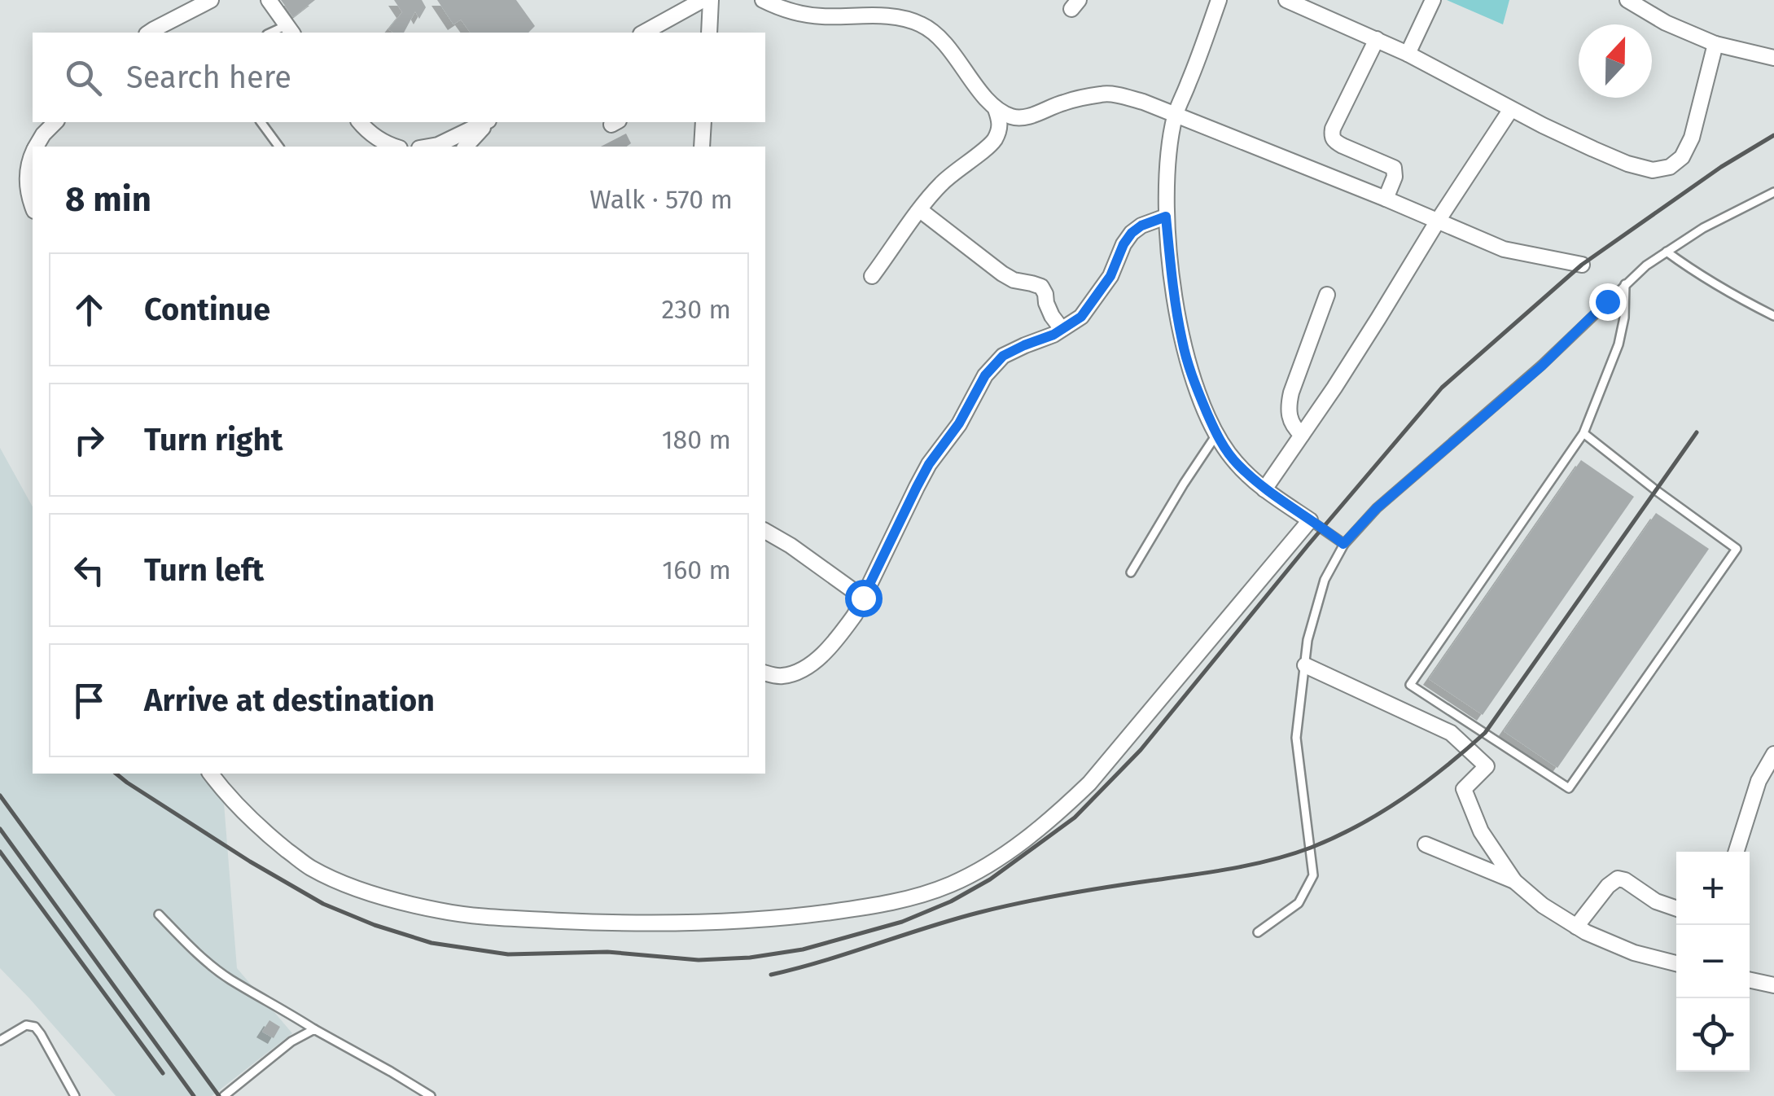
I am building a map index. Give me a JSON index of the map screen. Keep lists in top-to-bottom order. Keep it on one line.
{"north":"top","page":{"search":"Search here","heading":["8 min","Walk · 570 m"],"list":[["Continue","230 m"],["Turn right","180 m"],["Turn left","160 m"],"Arrive at destination"],"map_buttons":["+","−"]}}
